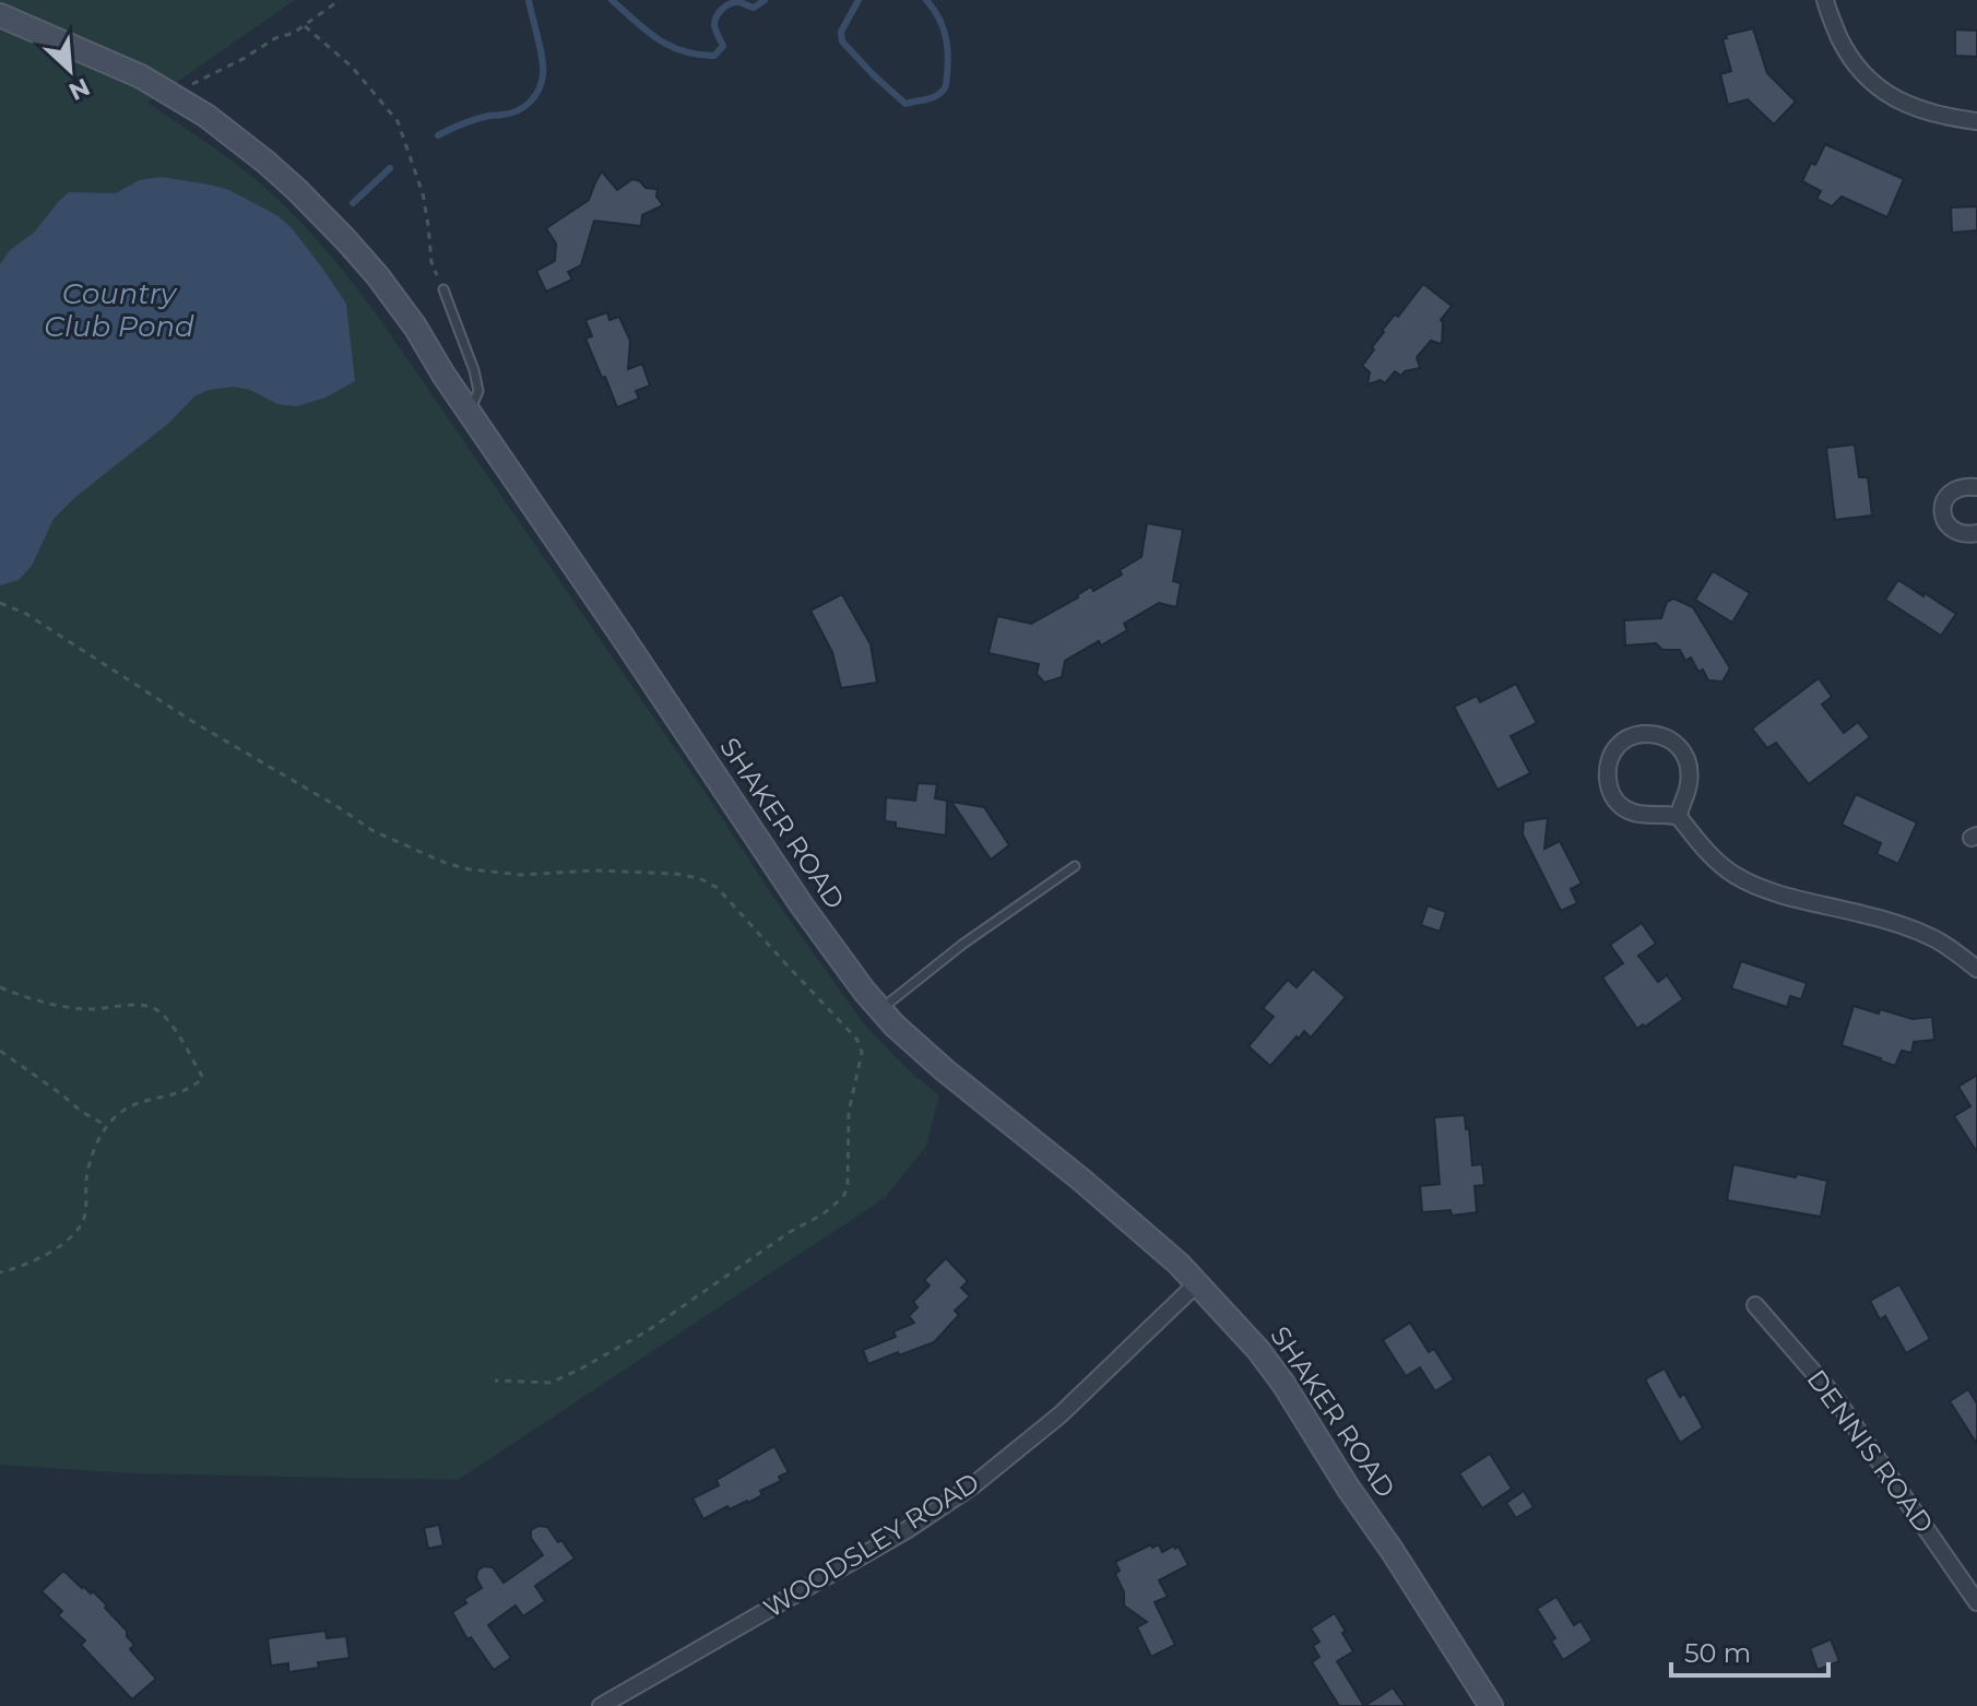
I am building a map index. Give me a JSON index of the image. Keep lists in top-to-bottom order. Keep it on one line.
{"streets":{"main road":["SHAKER ROAD"],"street":["DENNIS ROAD","WOODSLEY ROAD"]},"crossings":[["SHAKER ROAD","WOODSLEY ROAD"]],"water":["Country Club Pond"],"scale_bar":"50 m","north":"bottom right"}
